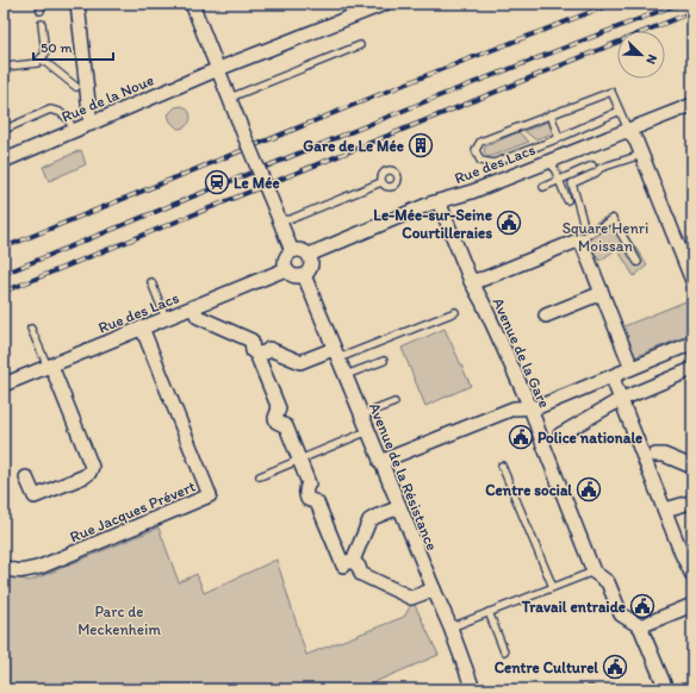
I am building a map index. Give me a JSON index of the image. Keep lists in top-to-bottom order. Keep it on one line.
{"streets":{"street":["Rue de la Noue","Rue des Lacs","Avenue de la Gare","Avenue de la Résistance","Rue Jacques Prévert"]},"crossings":[["Rue des Lacs","Avenue de la Gare"],["Rue des Lacs","Avenue de la Résistance"],["Rue des Lacs","Rue Jacques Prévert"]],"parks":["Square Henri Moissan","Parc de Meckenheim"],"places":{"building":["Gare de Le Mée"],"station":["Le Mée"],"public building":["Le-Mée-sur-Seine Courtilleraies","Police nationale","Centre social","Travail entraide","Centre Culturel"]},"scale_bar":"50 m","north":"bottom right"}
